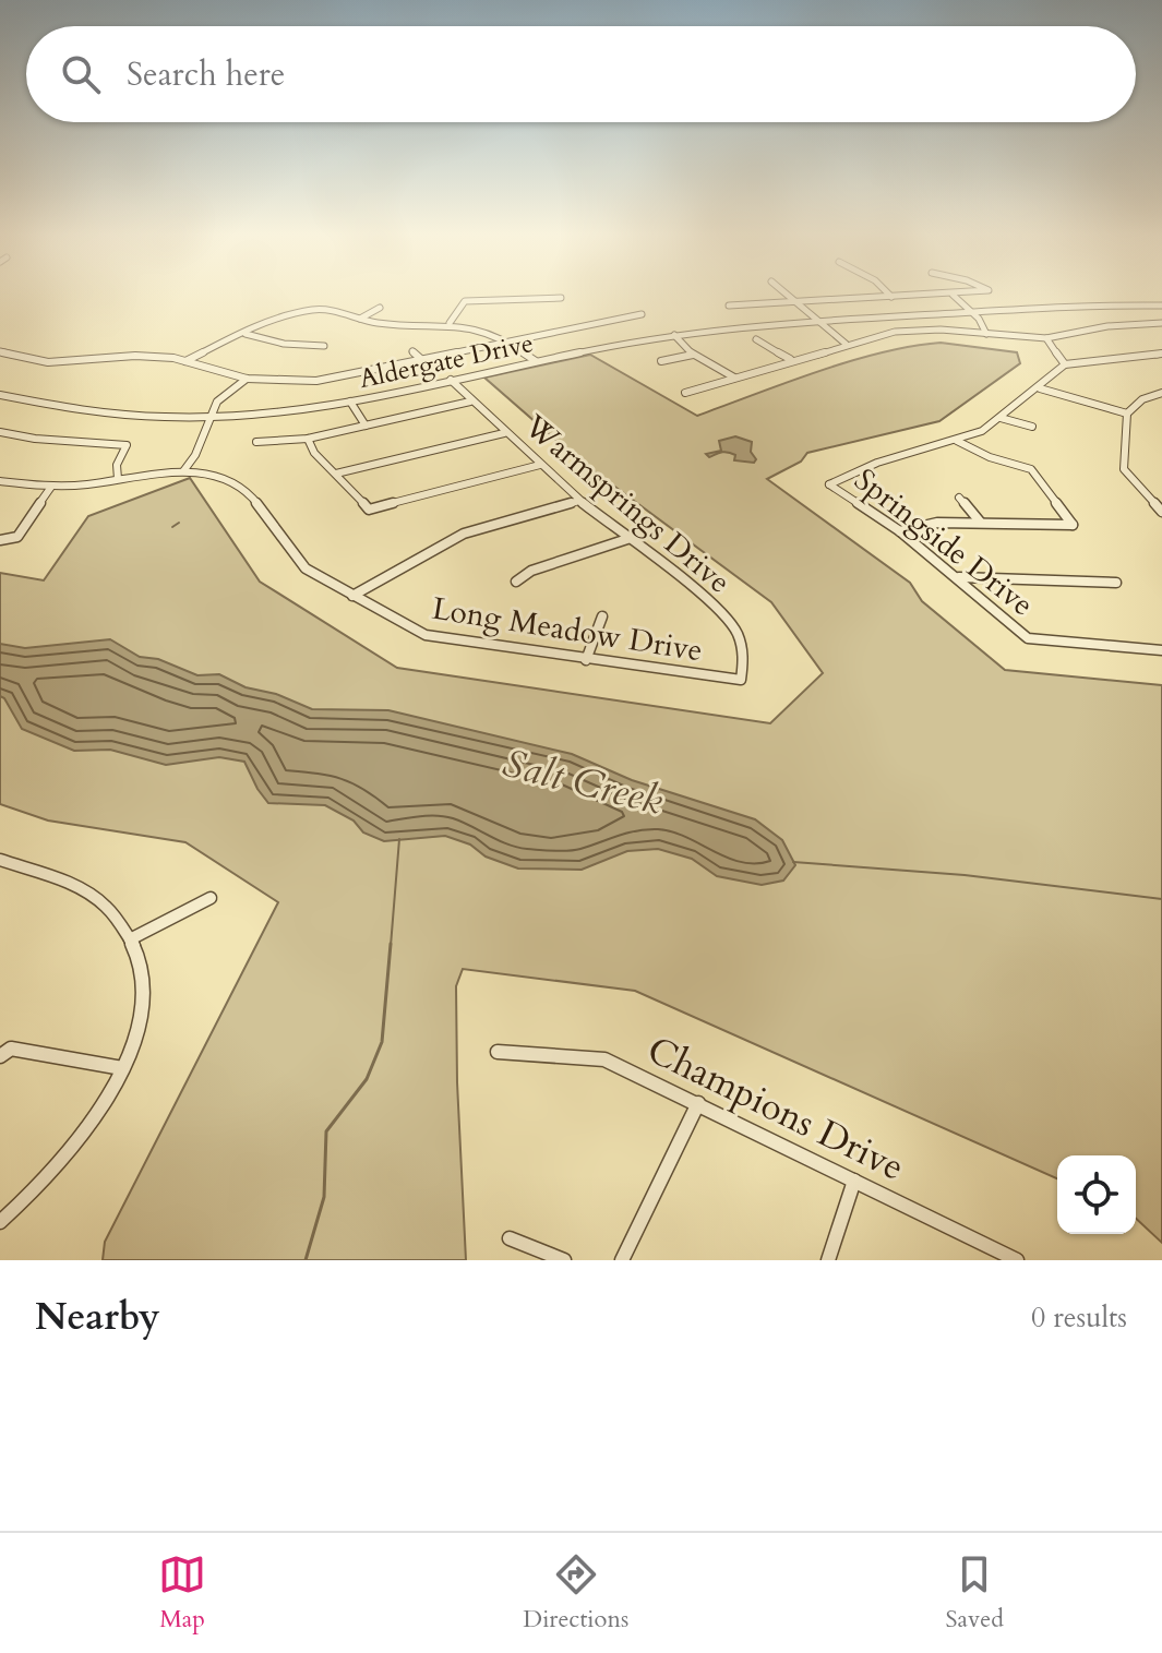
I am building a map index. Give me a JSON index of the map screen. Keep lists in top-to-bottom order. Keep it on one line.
{"streets":{"street":["Aldergate Drive","Warmsprings Drive","Springside Drive","Long Meadow Drive","Champions Drive"]},"crossings":[["Aldergate Drive","Warmsprings Drive"],["Warmsprings Drive","Long Meadow Drive"]],"water":["Salt Creek"],"page":{"search":"Search here","heading":["Nearby","0 results"],"nav":["Map","Directions","Saved"]}}
